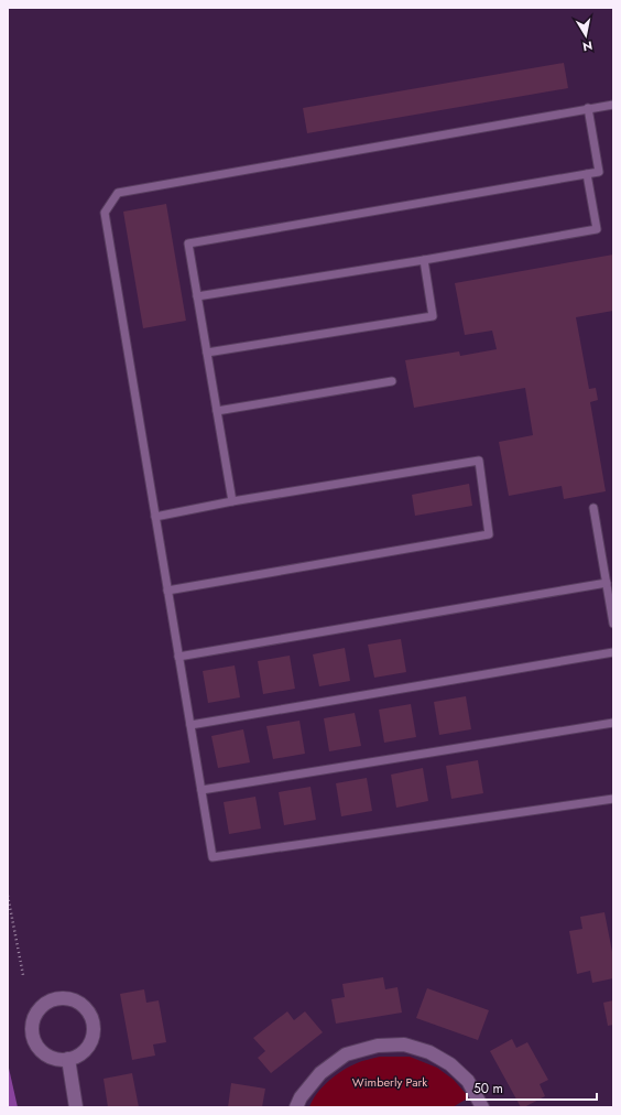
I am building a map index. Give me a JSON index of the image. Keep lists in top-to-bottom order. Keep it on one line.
{"parks":["Wimberly Park"],"scale_bar":"50 m","north":"bottom"}
